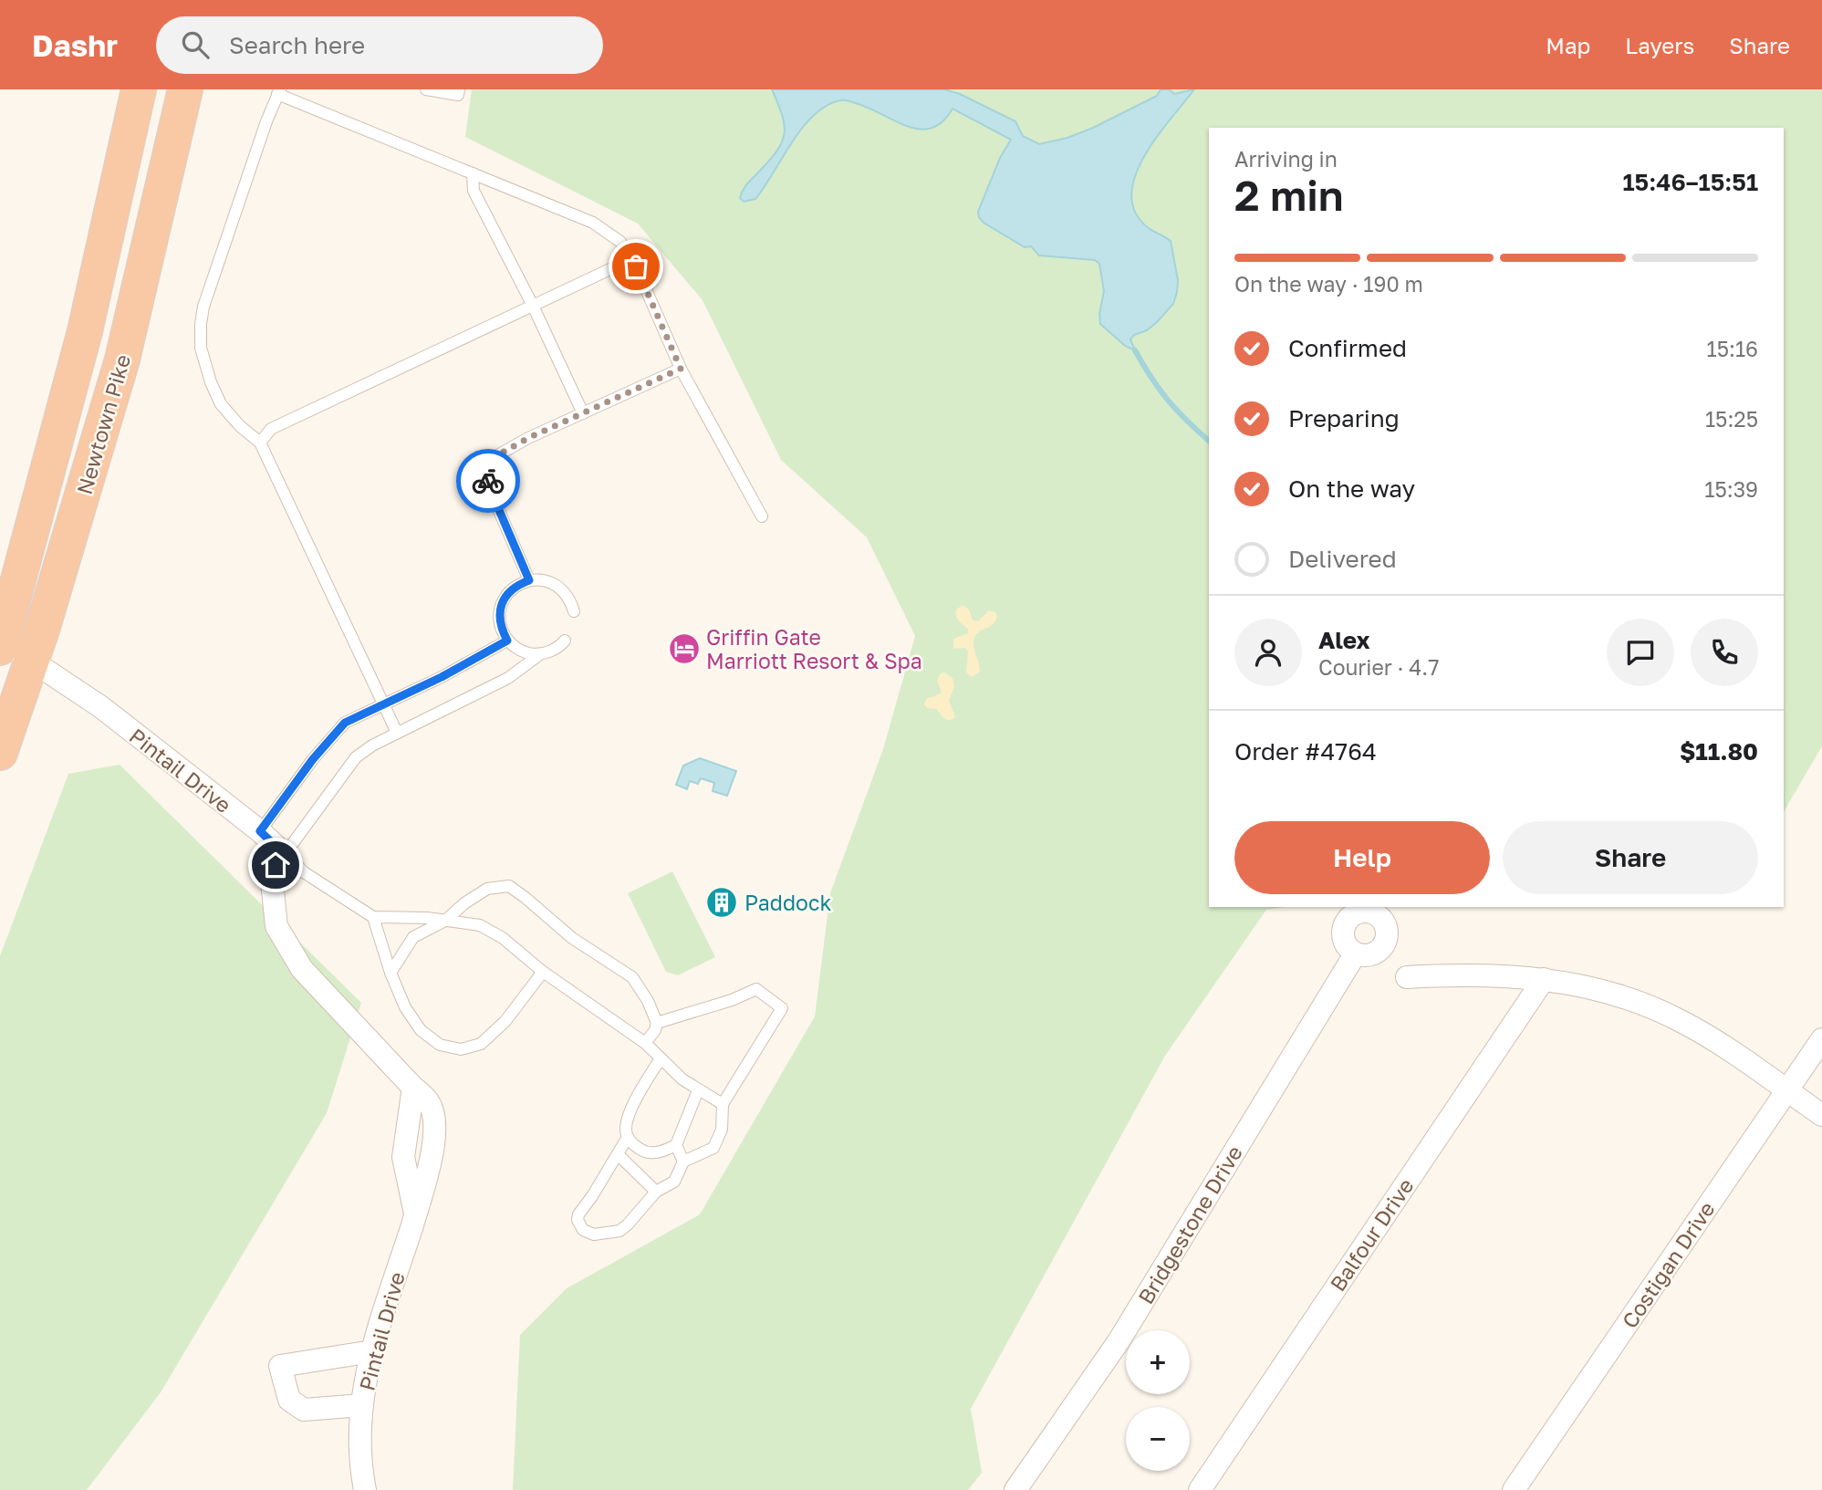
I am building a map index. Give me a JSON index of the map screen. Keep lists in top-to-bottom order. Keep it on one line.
{"streets":{"highway":["Newtown Pike"],"street":["Pintail Drive","Bridgestone Drive","Balfour Drive","Costigan Drive"]},"crossings":[["Newtown Pike","Pintail Drive"]],"places":{"hotel":["Griffin Gate Marriott Resort & Spa"],"building":["Paddock"]},"page":{"header":"Dashr","search":"Search here","nav":["Map","Layers","Share"],"heading":["2 min","Arriving in","15:46–15:51"],"panel":["Alex","Courier · 4.7","Order #4764","$11.80"],"bar":"On the way · 190 m","list":[["Confirmed","15:16"],["Preparing","15:25"],["On the way","15:39"],"Delivered"],"buttons":["Help","Share"],"map_buttons":["+","−"]}}
